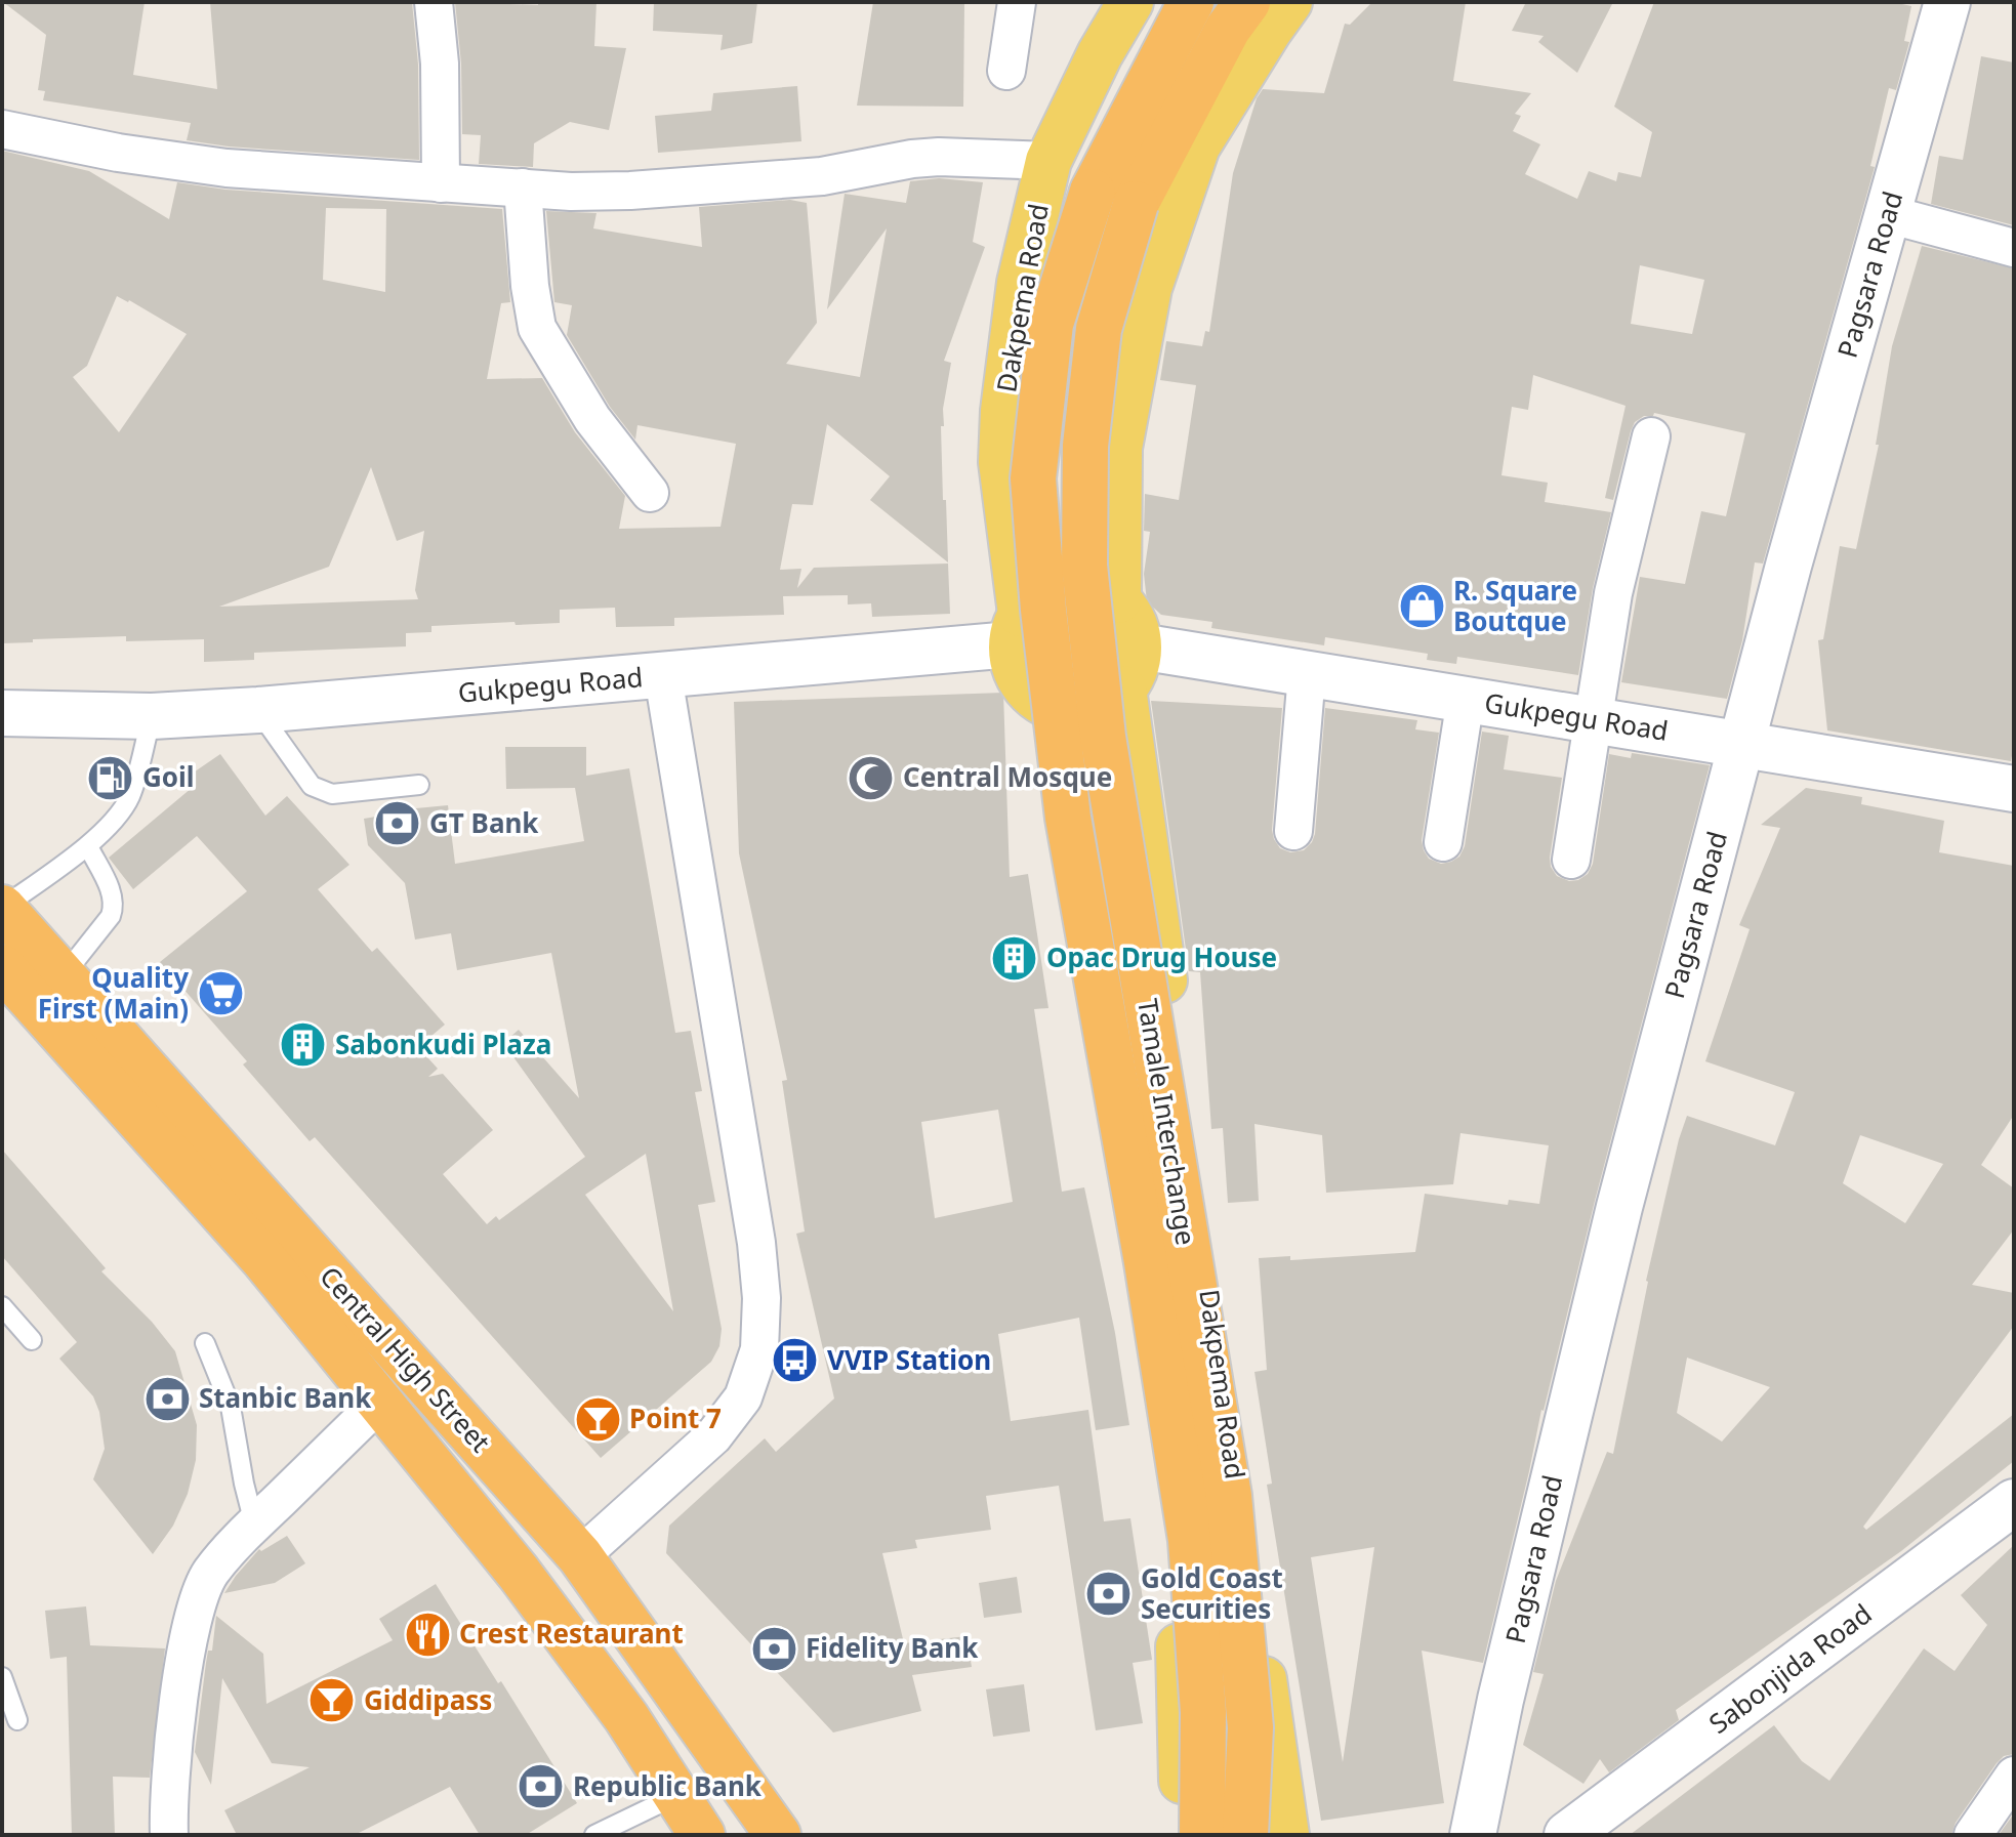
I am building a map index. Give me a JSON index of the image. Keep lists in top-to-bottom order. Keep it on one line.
{"streets":{"highway":["Tamale Interchange","Central High Street"],"main road":["Dakpema Road"],"street":["Pagsara Road","Gukpegu Road","Sabonjida Road"]},"crossings":[["Pagsara Road","Gukpegu Road"],["Dakpema Road","Gukpegu Road"]],"places":{"shop":["R. Square Boutque"],"fuel station":["Goil"],"mosque":["Central Mosque"],"bank":["GT Bank","Stanbic Bank","Gold Coast Securities","Fidelity Bank","Republic Bank"],"building":["Opac Drug House","Sabonkudi Plaza"],"supermarket":["Quality First (Main)"],"bus stop":["VVIP Station"],"bar":["Point 7","Giddipass"],"restaurant":["Crest Restaurant"]}}
